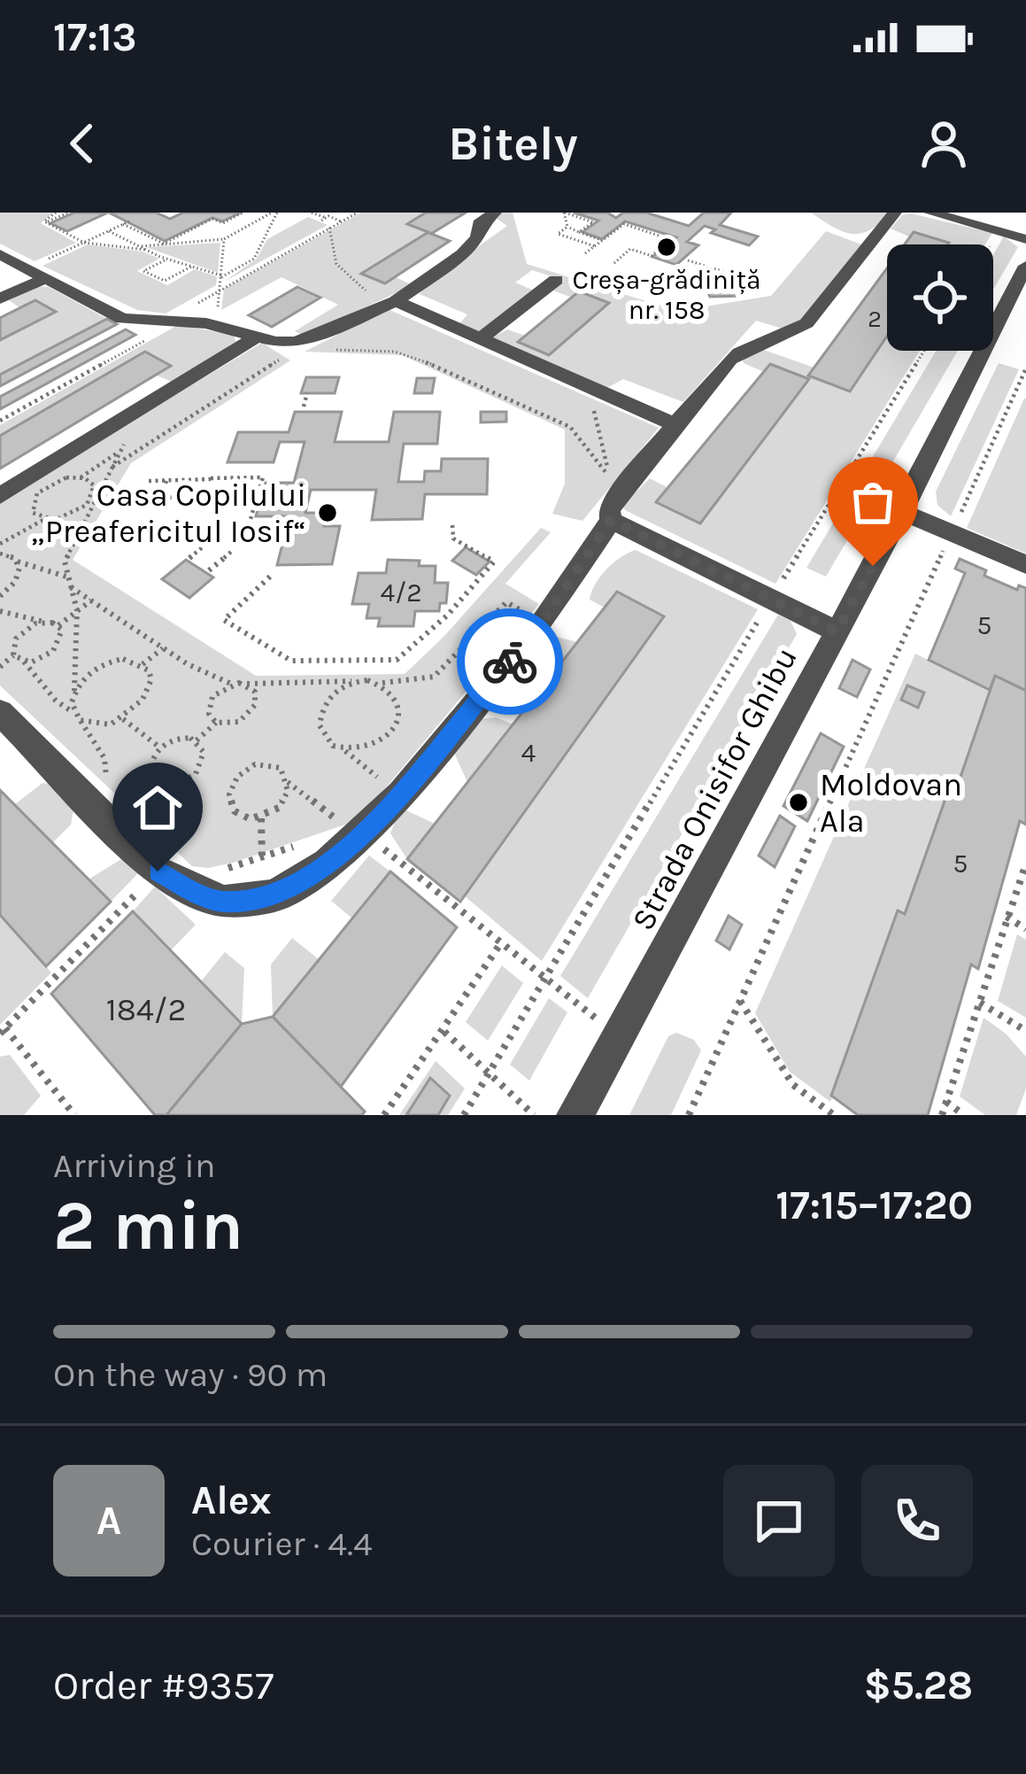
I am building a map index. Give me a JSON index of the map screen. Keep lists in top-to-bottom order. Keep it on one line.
{"streets":{"street":["Strada Onisifor Ghibu"]},"places":["Creșa-grădiniță nr. 158","Casa Copilului „Preafericitul Iosif“","Moldovan Ala"],"house_numbers":["2","4/2","5","4","5","184/2"],"page":{"status":"17:13","header":"Bitely","heading":["2 min","Arriving in","17:15–17:20"],"panel":["Alex","Courier · 4.4","Order #9357","$5.28"],"bar":"On the way · 90 m","round":"A"}}
